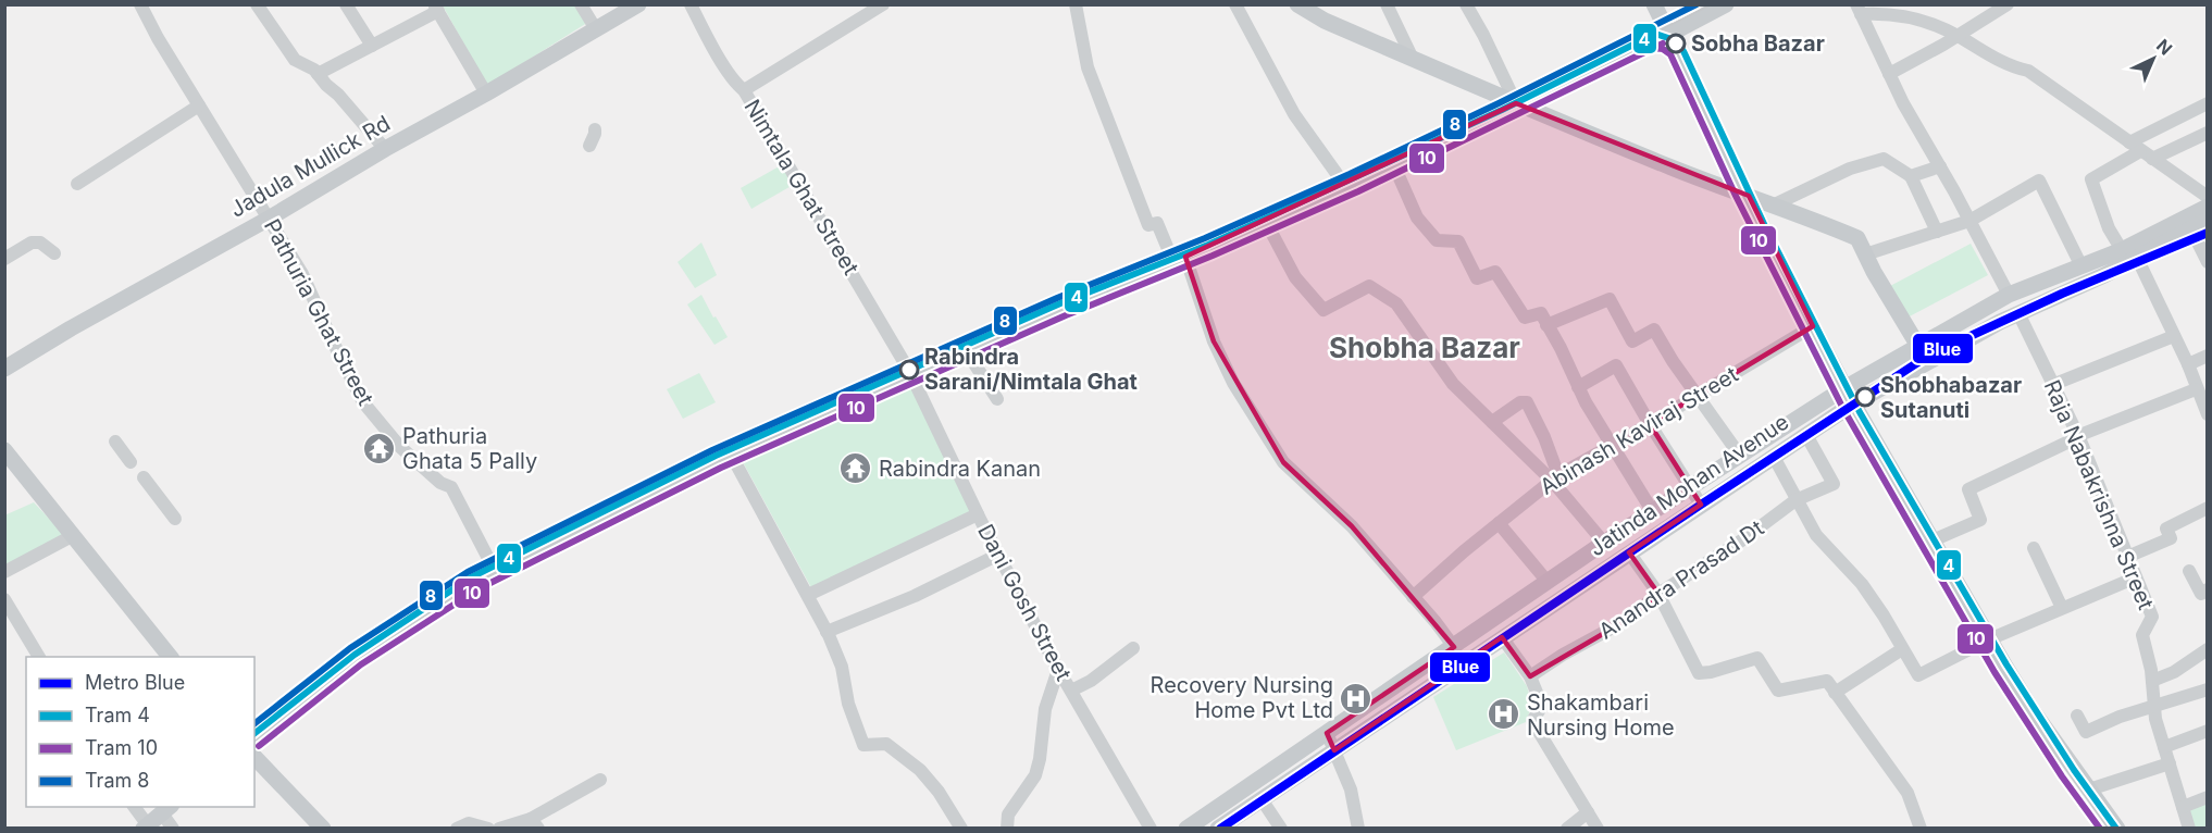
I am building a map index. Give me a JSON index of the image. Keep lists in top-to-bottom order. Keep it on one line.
{"streets":{"main road":["Jadula Mullick Rd","Jatinda Mohan Avenue"],"street":["Nimtala Ghat Street","Pathuria Ghat Street","Abinash Kaviraj Street","Raja Nabakrishna Street","Anandra Prasad Dt","Dani Gosh Street"]},"crossings":[["Jadula Mullick Rd","Pathuria Ghat Street"],["Nimtala Ghat Street","Dani Gosh Street"],["Jatinda Mohan Avenue","Raja Nabakrishna Street"],["Jatinda Mohan Avenue","Anandra Prasad Dt"]],"districts":["Shobha Bazar"],"places":{"other":["Sobha Bazar","Rabindra Sarani/Nimtala Ghat","Shobhabazar Sutanuti"],"temple":["Pathuria Ghata 5 Pally","Rabindra Kanan"],"hospital":["Recovery Nursing Home Pvt Ltd","Shakambari Nursing Home"]},"lines":["tram line 8","tram line 4","tram line 10","metro line Blue"],"legend":["Metro Blue","Tram 4","Tram 10","Tram 8"],"north":"top right"}
